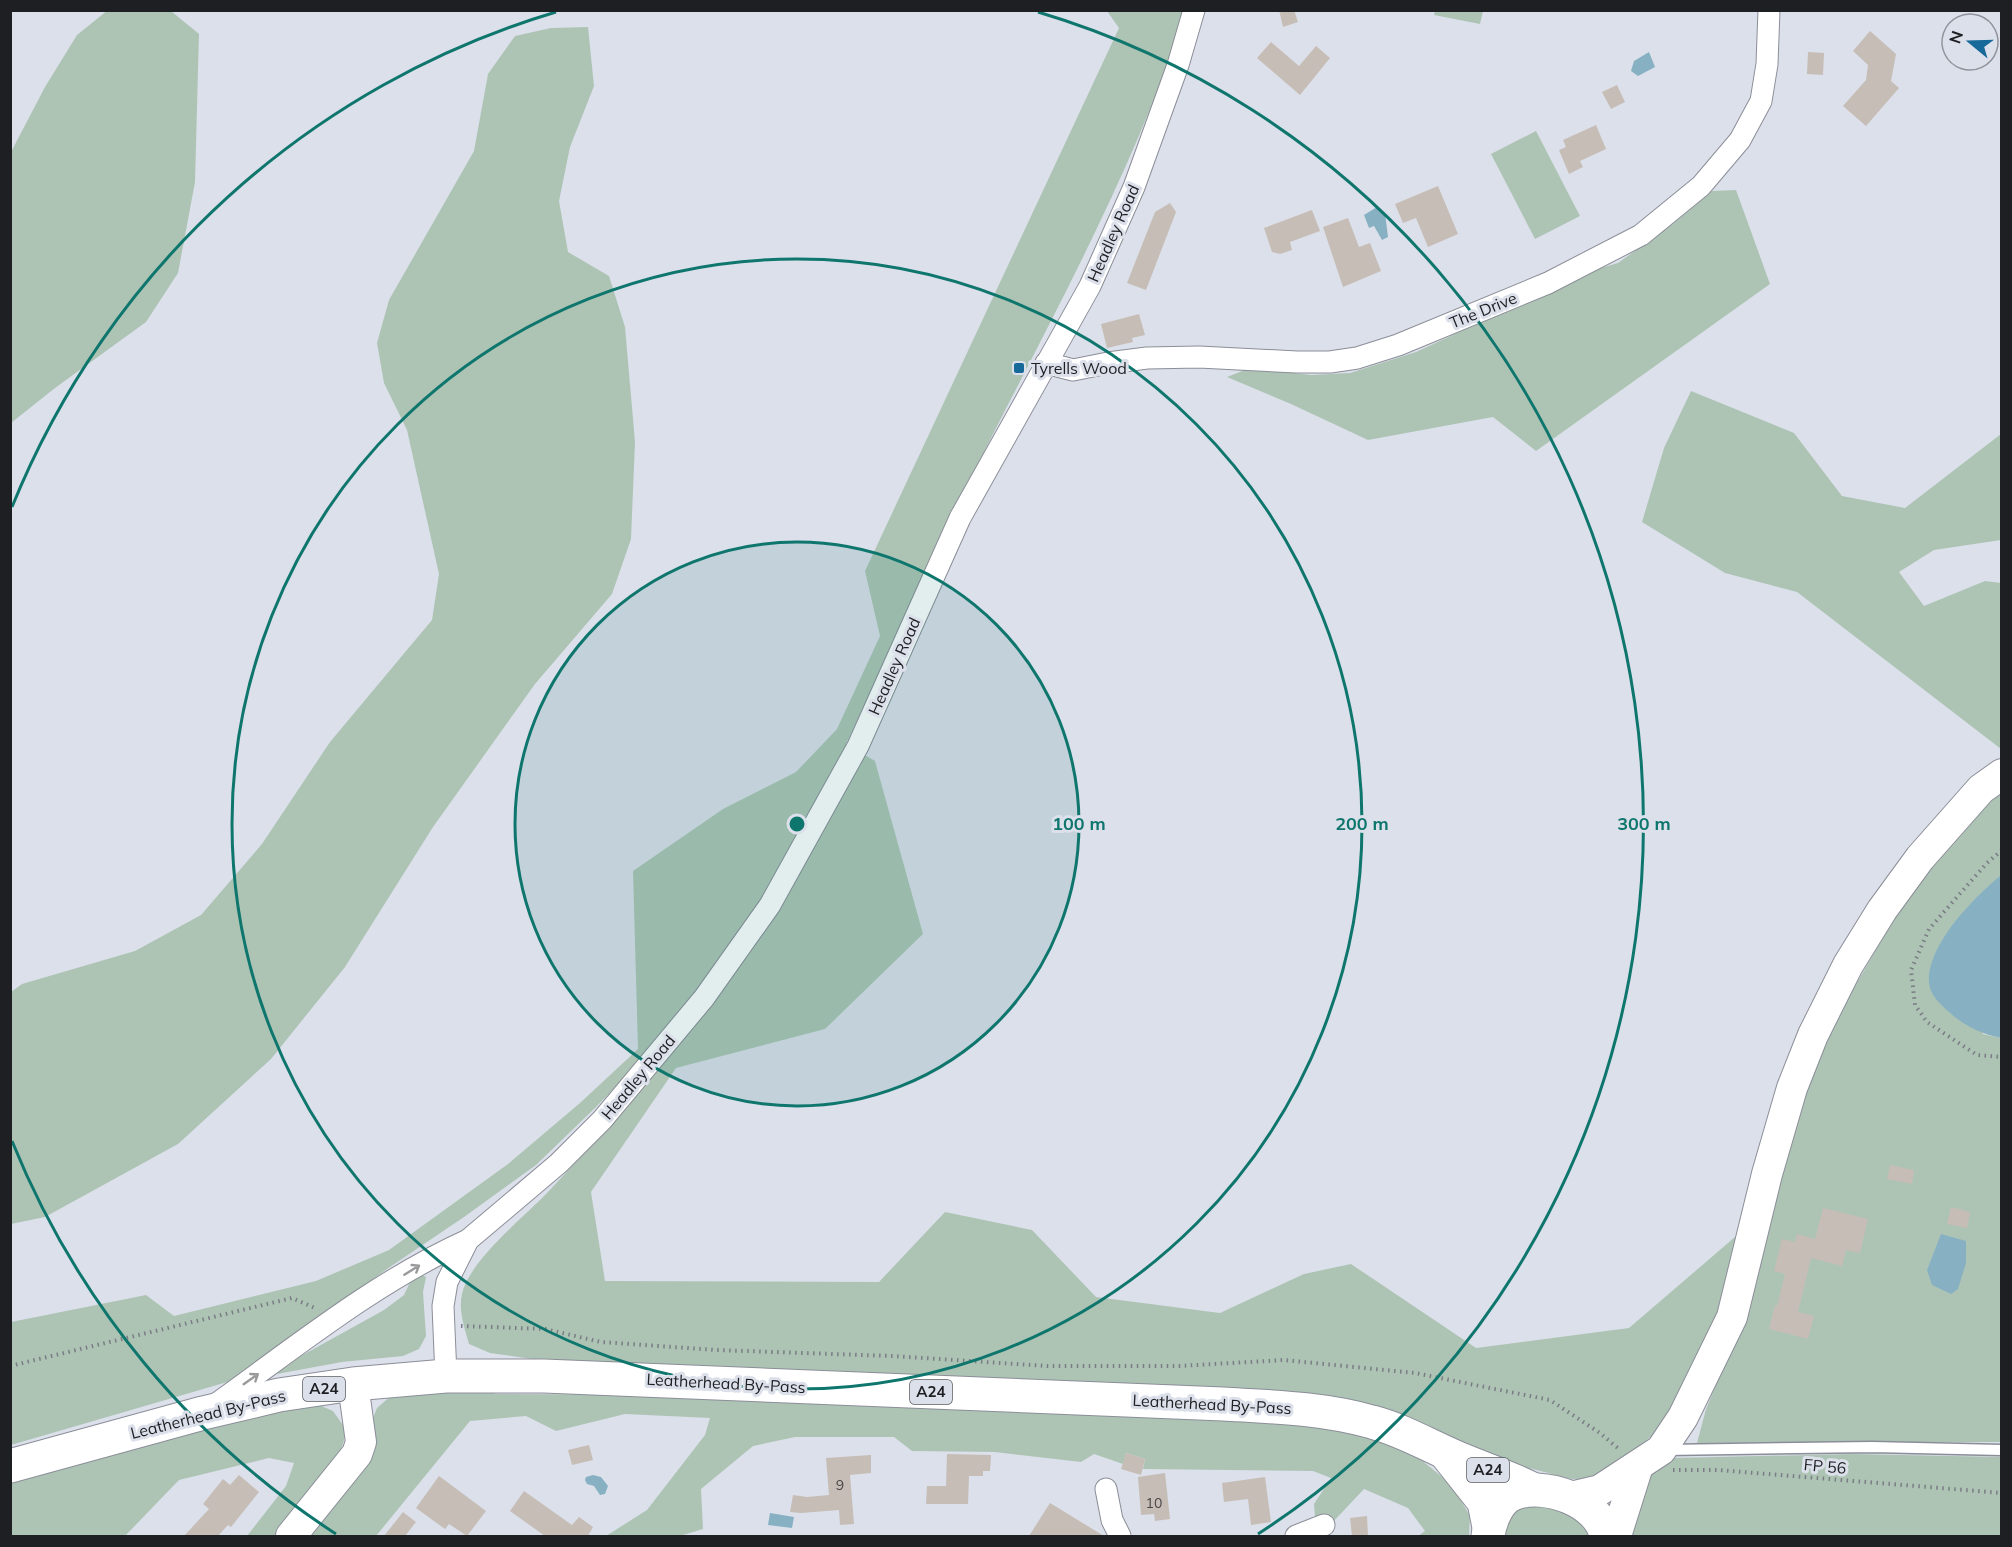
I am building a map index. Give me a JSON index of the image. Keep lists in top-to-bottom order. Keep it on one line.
{"streets":{"highway":["Leatherhead By-Pass","A24"],"street":["Headley Road","The Drive"],"path":["FP 56"]},"crossings":[["Headley Road","The Drive"],["Headley Road","Leatherhead By-Pass"]],"places":{"transit":["Tyrells Wood"]},"house_numbers":["9","10"],"north":"left","rings":["100 m","200 m","300 m"]}
